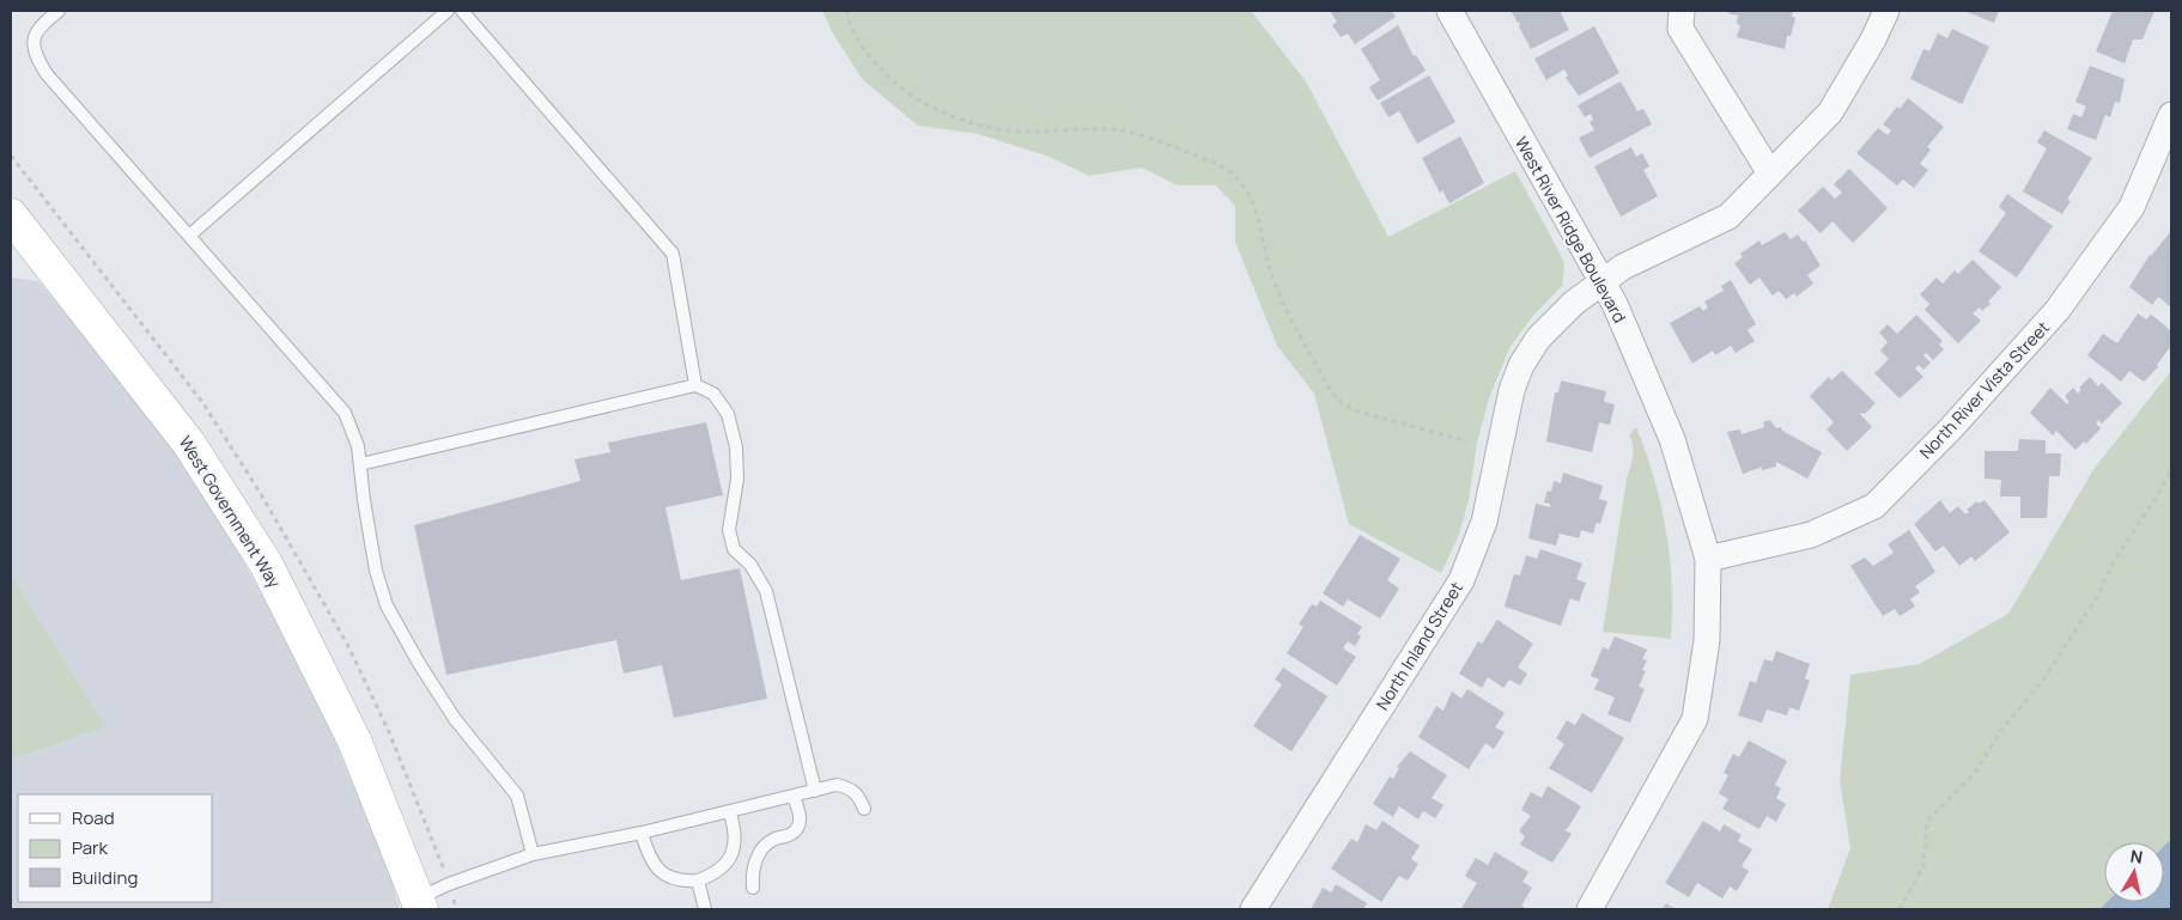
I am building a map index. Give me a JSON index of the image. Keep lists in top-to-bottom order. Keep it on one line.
{"streets":{"main road":["West Government Way"],"street":["West River Ridge Boulevard","North River Vista Street","North Inland Street"]},"crossings":[["West River Ridge Boulevard","North River Vista Street"],["West River Ridge Boulevard","North Inland Street"]],"legend":["Road","Park","Building"],"north":"top"}
